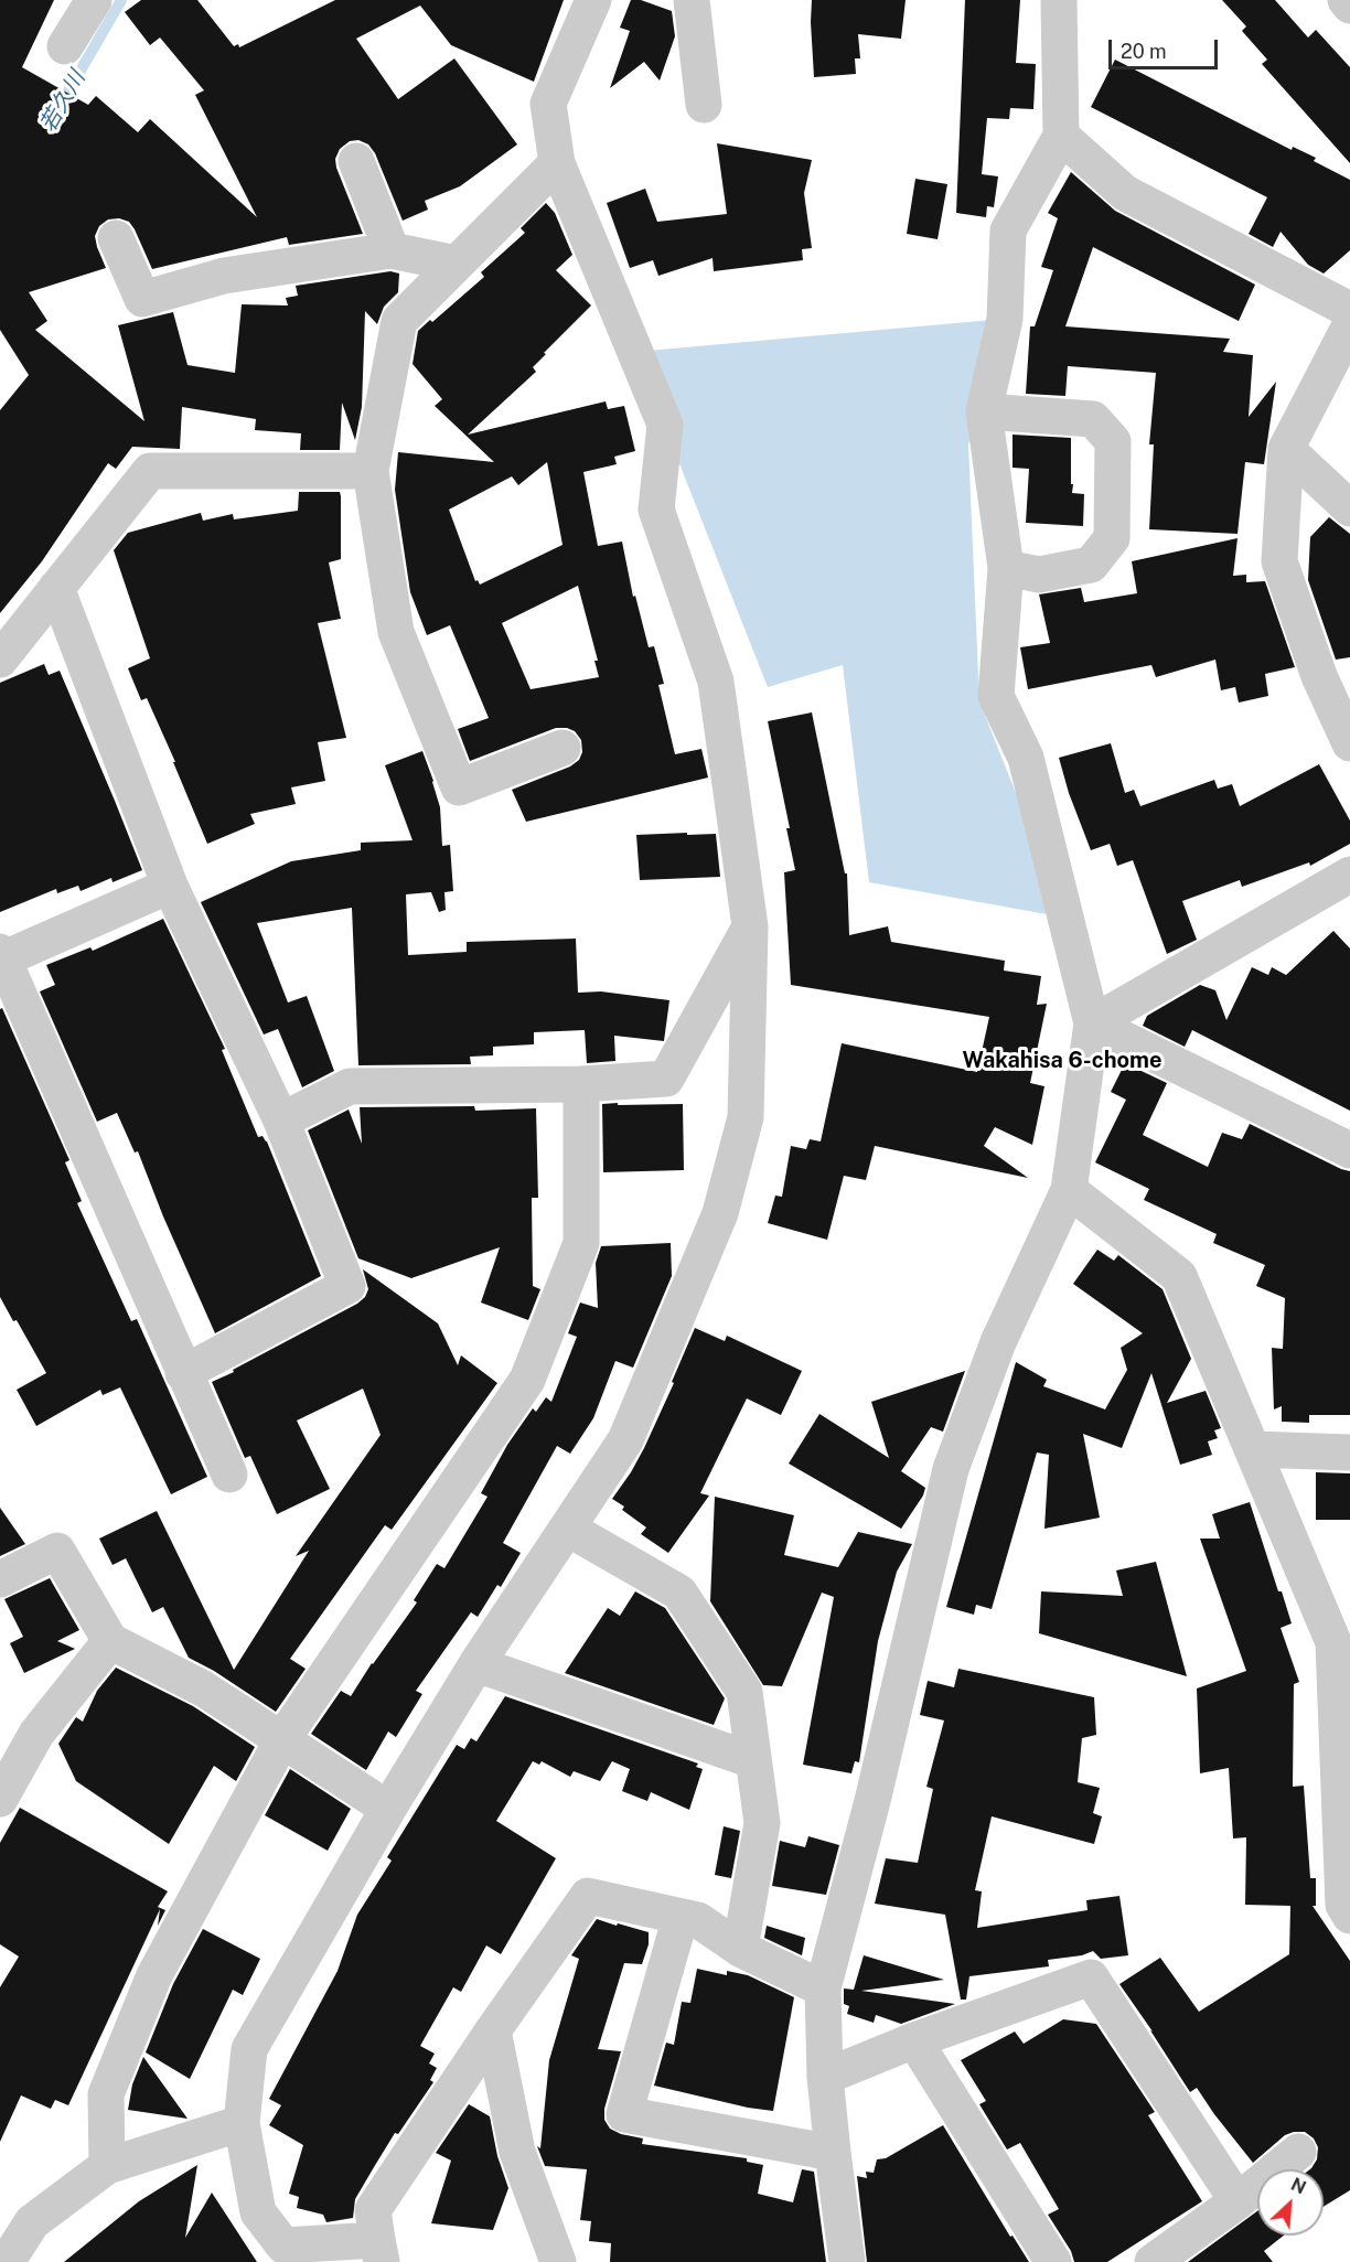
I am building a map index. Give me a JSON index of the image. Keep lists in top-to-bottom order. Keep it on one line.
{"districts":["Wakahisa 6-chome"],"water":["若久川"],"scale_bar":"20 m","north":"top right"}
